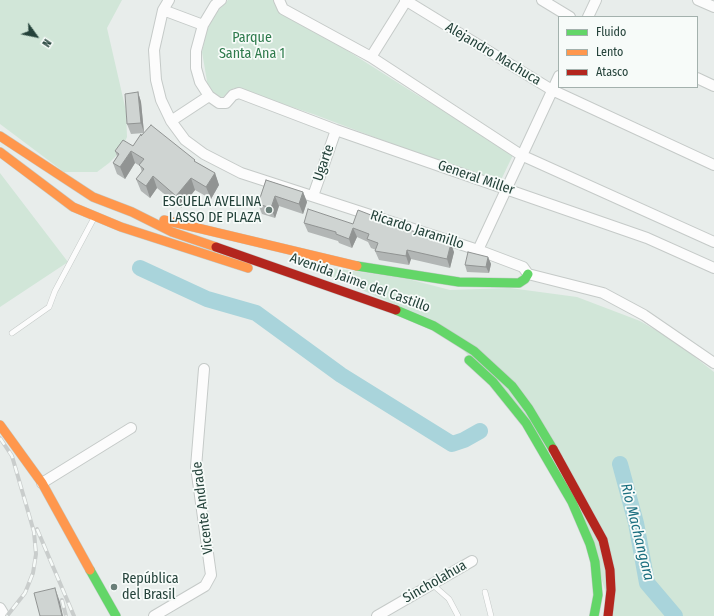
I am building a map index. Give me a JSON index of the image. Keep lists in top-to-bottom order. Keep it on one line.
{"streets":{"main road":["Avenida Jaime del Castillo"],"street":["Alejandro Machuca","Ugarte","General Miller","Ricardo Jaramillo","Vicente Andrade","Sincholahua"]},"crossings":[["Ugarte","General Miller"],["Ugarte","Ricardo Jaramillo"]],"water":["Rio Machangara"],"parks":["Parque Santa Ana 1"],"places":["ESCUELA AVELINA LASSO DE PLAZA","República del Brasil"],"legend":["Fluido","Lento","Atasco"],"north":"bottom right"}
